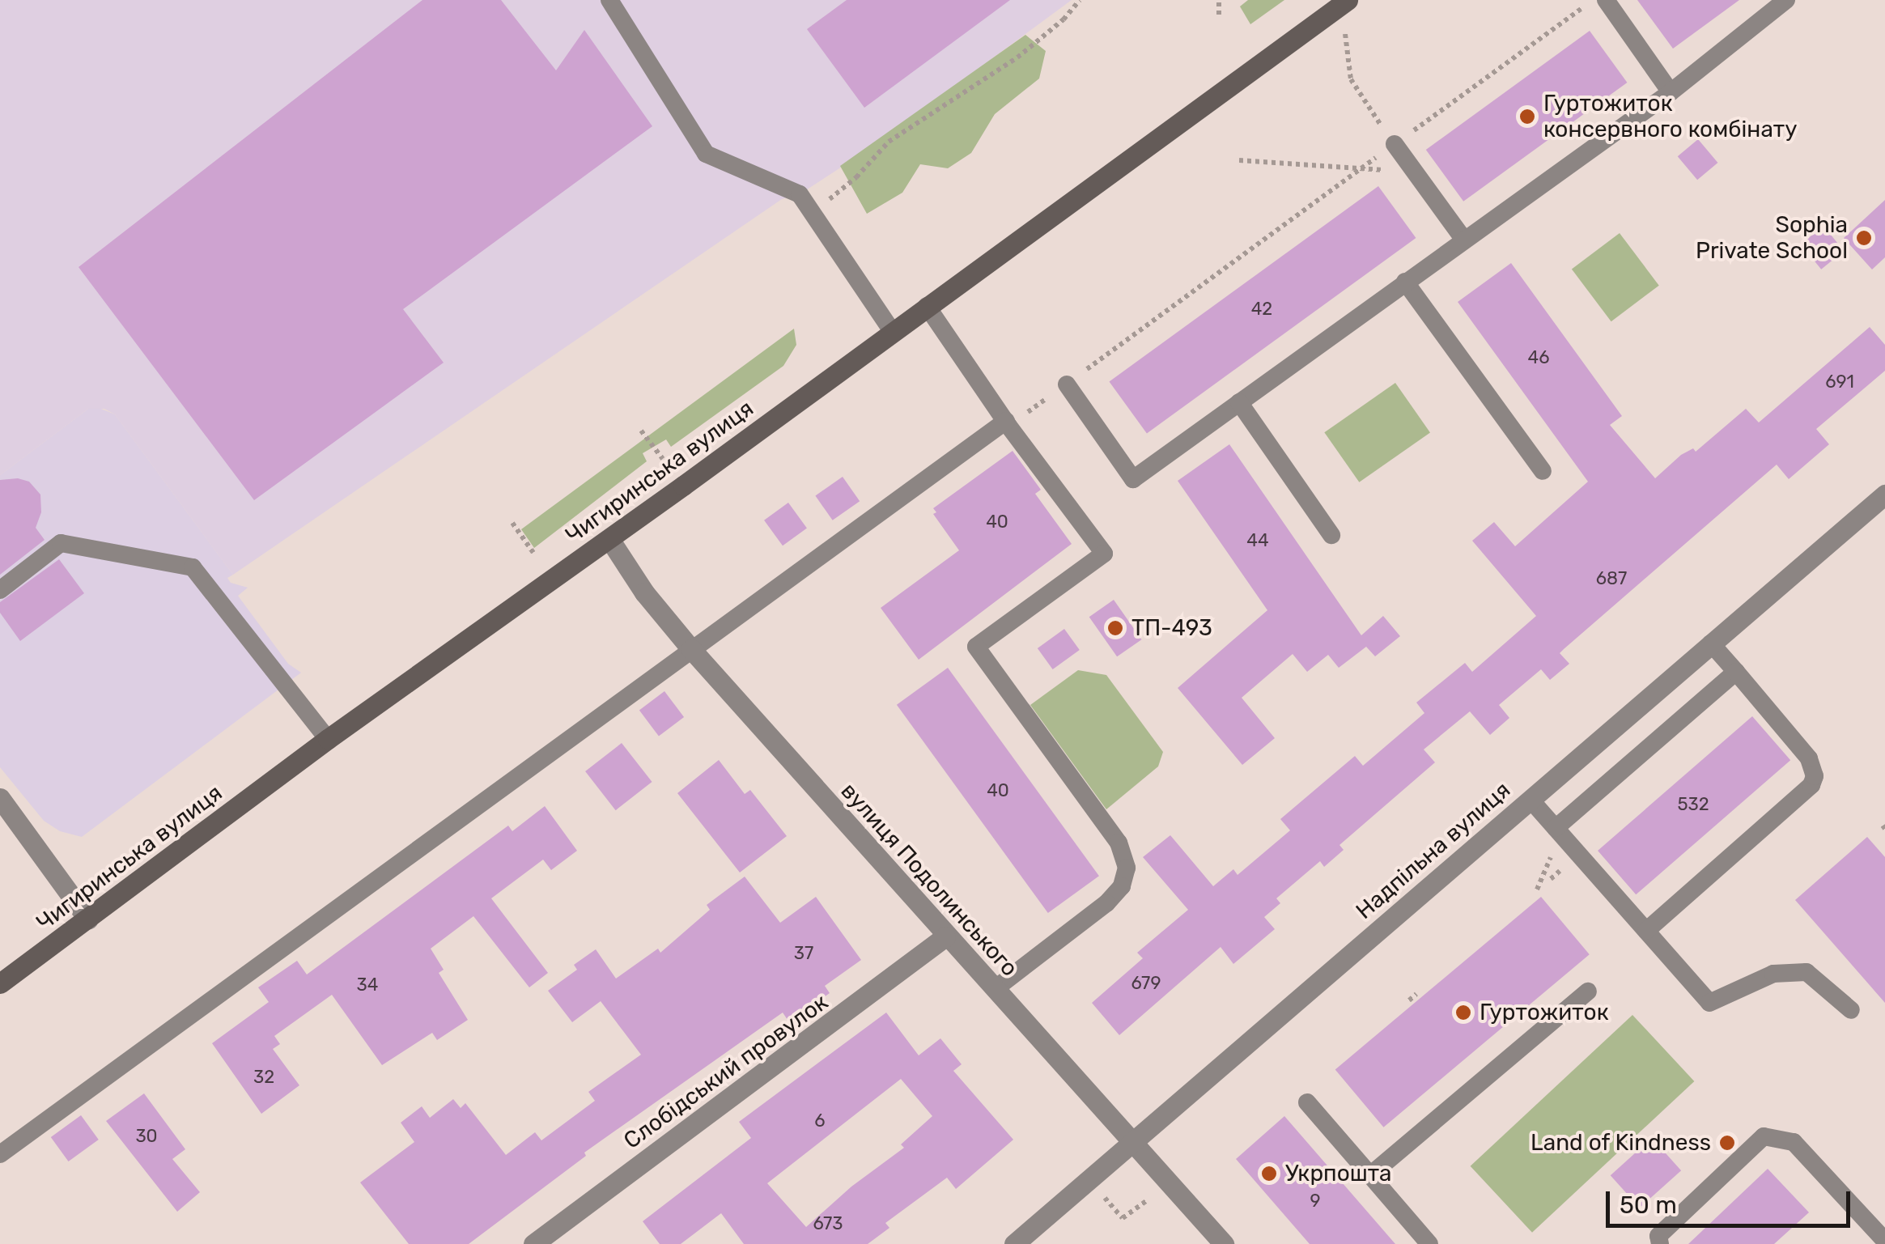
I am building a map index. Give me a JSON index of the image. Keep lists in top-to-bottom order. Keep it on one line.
{"streets":{"main road":["Чигиринська вулиця"],"street":["Надпільна вулиця","вулиця Подолинського","Слобідський провулок"]},"crossings":[["Чигиринська вулиця","вулиця Подолинського"],["Надпільна вулиця","вулиця Подолинського"],["вулиця Подолинського","Слобідський провулок"]],"places":["Гуртожиток консервного комбінату","Sophia Private School","ТП-493","Гуртожиток","Land of Kindness","Укрпошта"],"house_numbers":["42","46","691","40","44","687","40","532","37","679","34","32","6","30","9","673"],"scale_bar":"50 m"}
